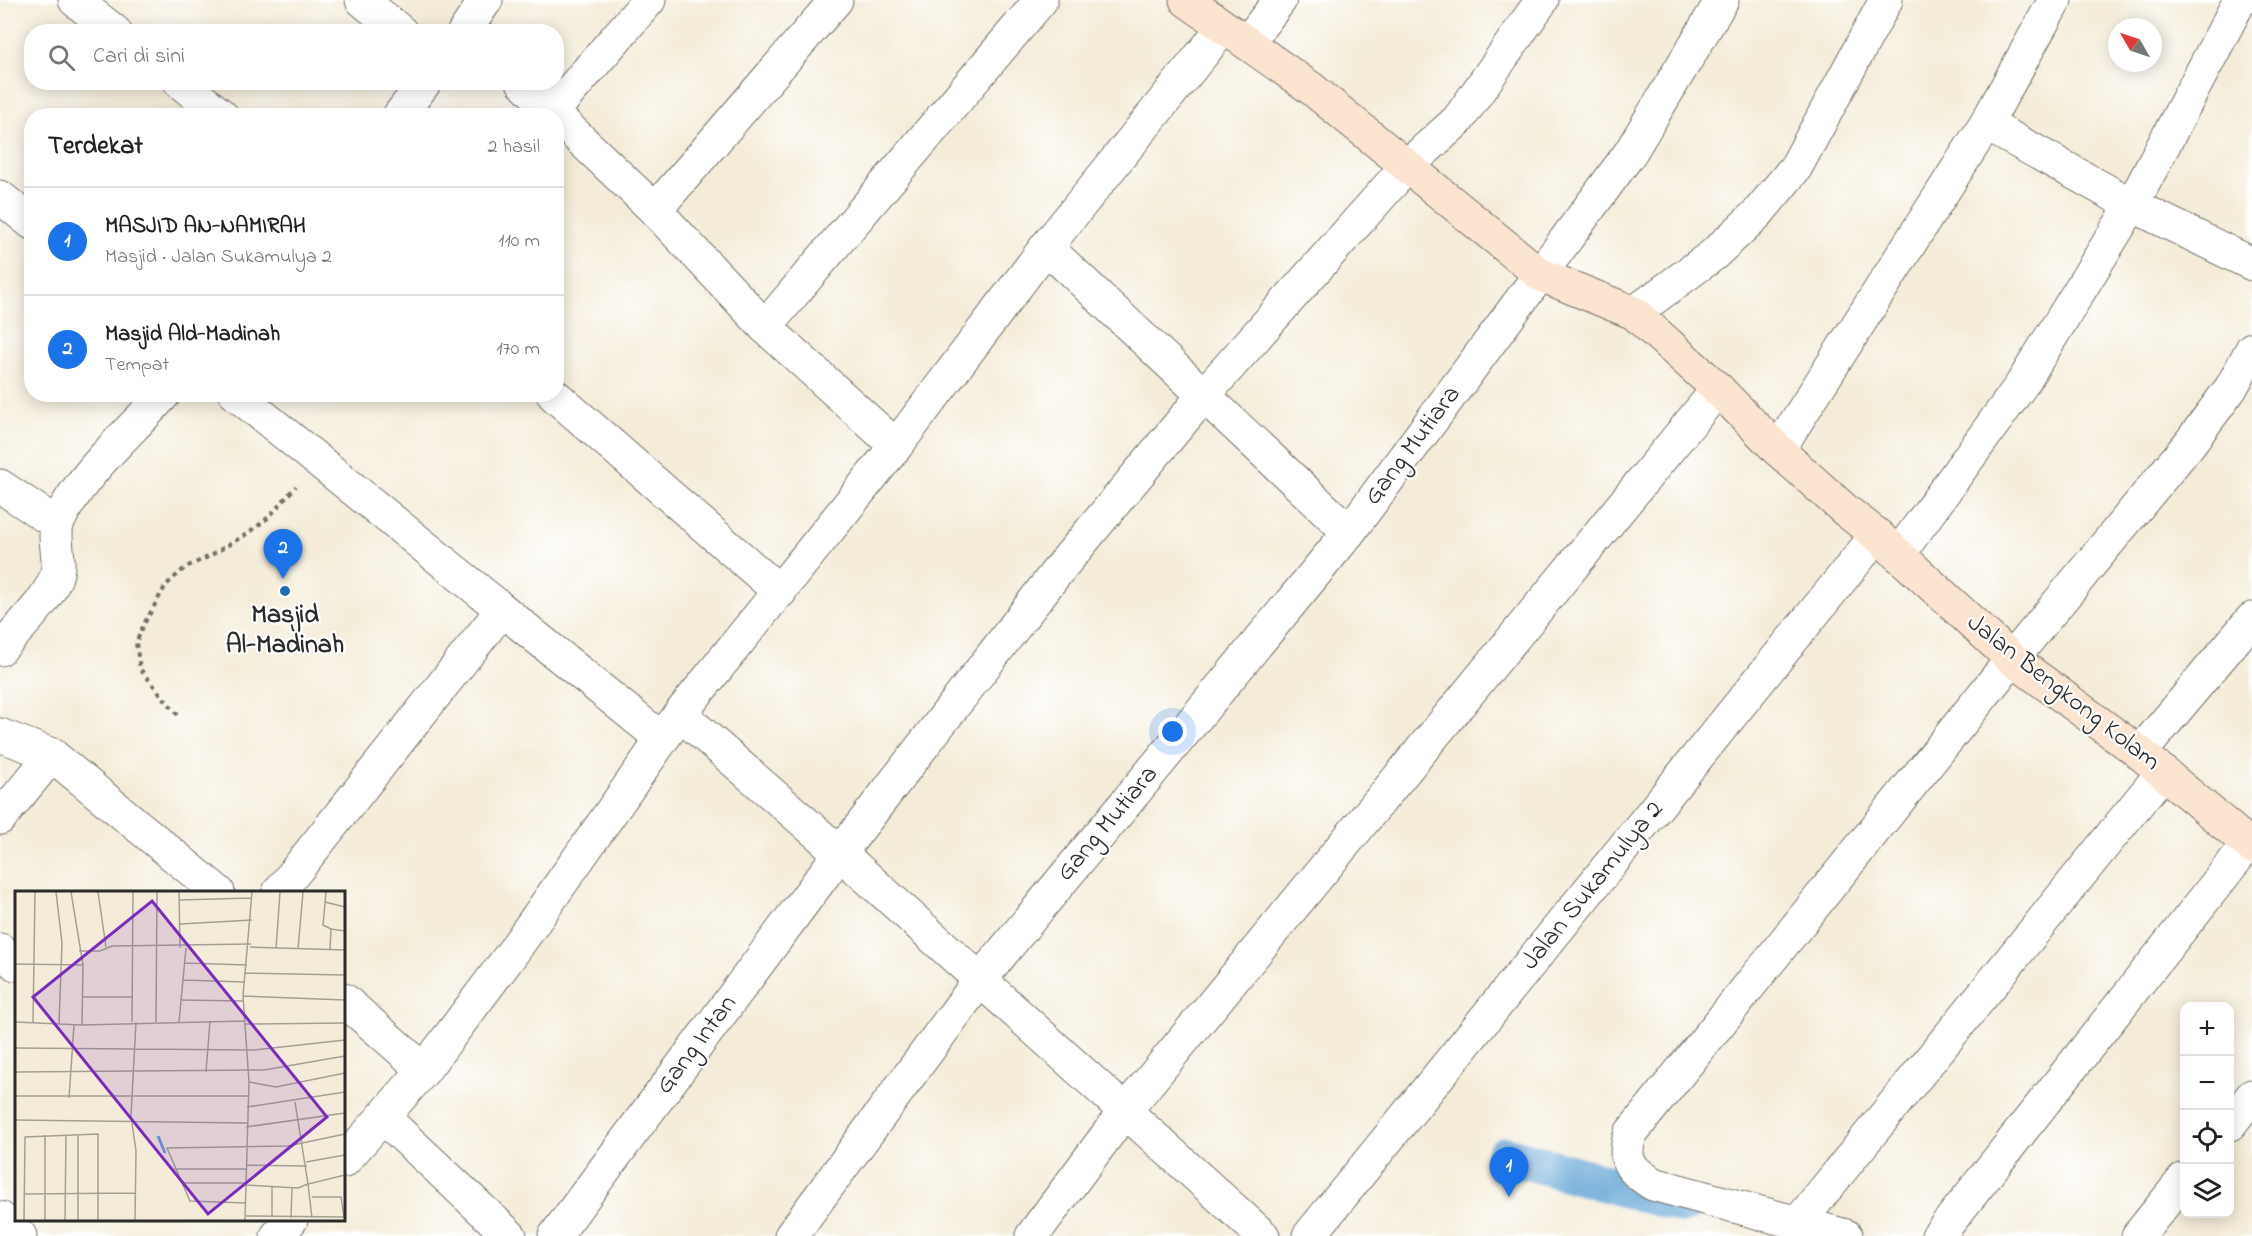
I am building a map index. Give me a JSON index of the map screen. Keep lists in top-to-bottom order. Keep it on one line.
{"streets":{"street":["Gang Mutiara","Jalan Bengkong Kolam","Jalan Sukamulya 2","Gang Intan"]},"crossings":[["Gang Mutiara","Jalan Bengkong Kolam"],["Jalan Bengkong Kolam","Jalan Sukamulya 2"],["Jalan Bengkong Kolam","Gang Intan"]],"places":["Masjid Al-Madinah"],"north":"top left","page":{"search":"Cari di sini","heading":["Terdekat","2 hasil"],"list":[{"mark":"1","name":"MASJID AN-NAMIRAH","note":"Masjid · Jalan Sukamulya 2","value":"110 m"},{"mark":"2","name":"Masjid Ald-Madinah","note":"Tempat","value":"170 m"}],"pins":["2","1"],"map_buttons":["+","−"]}}
